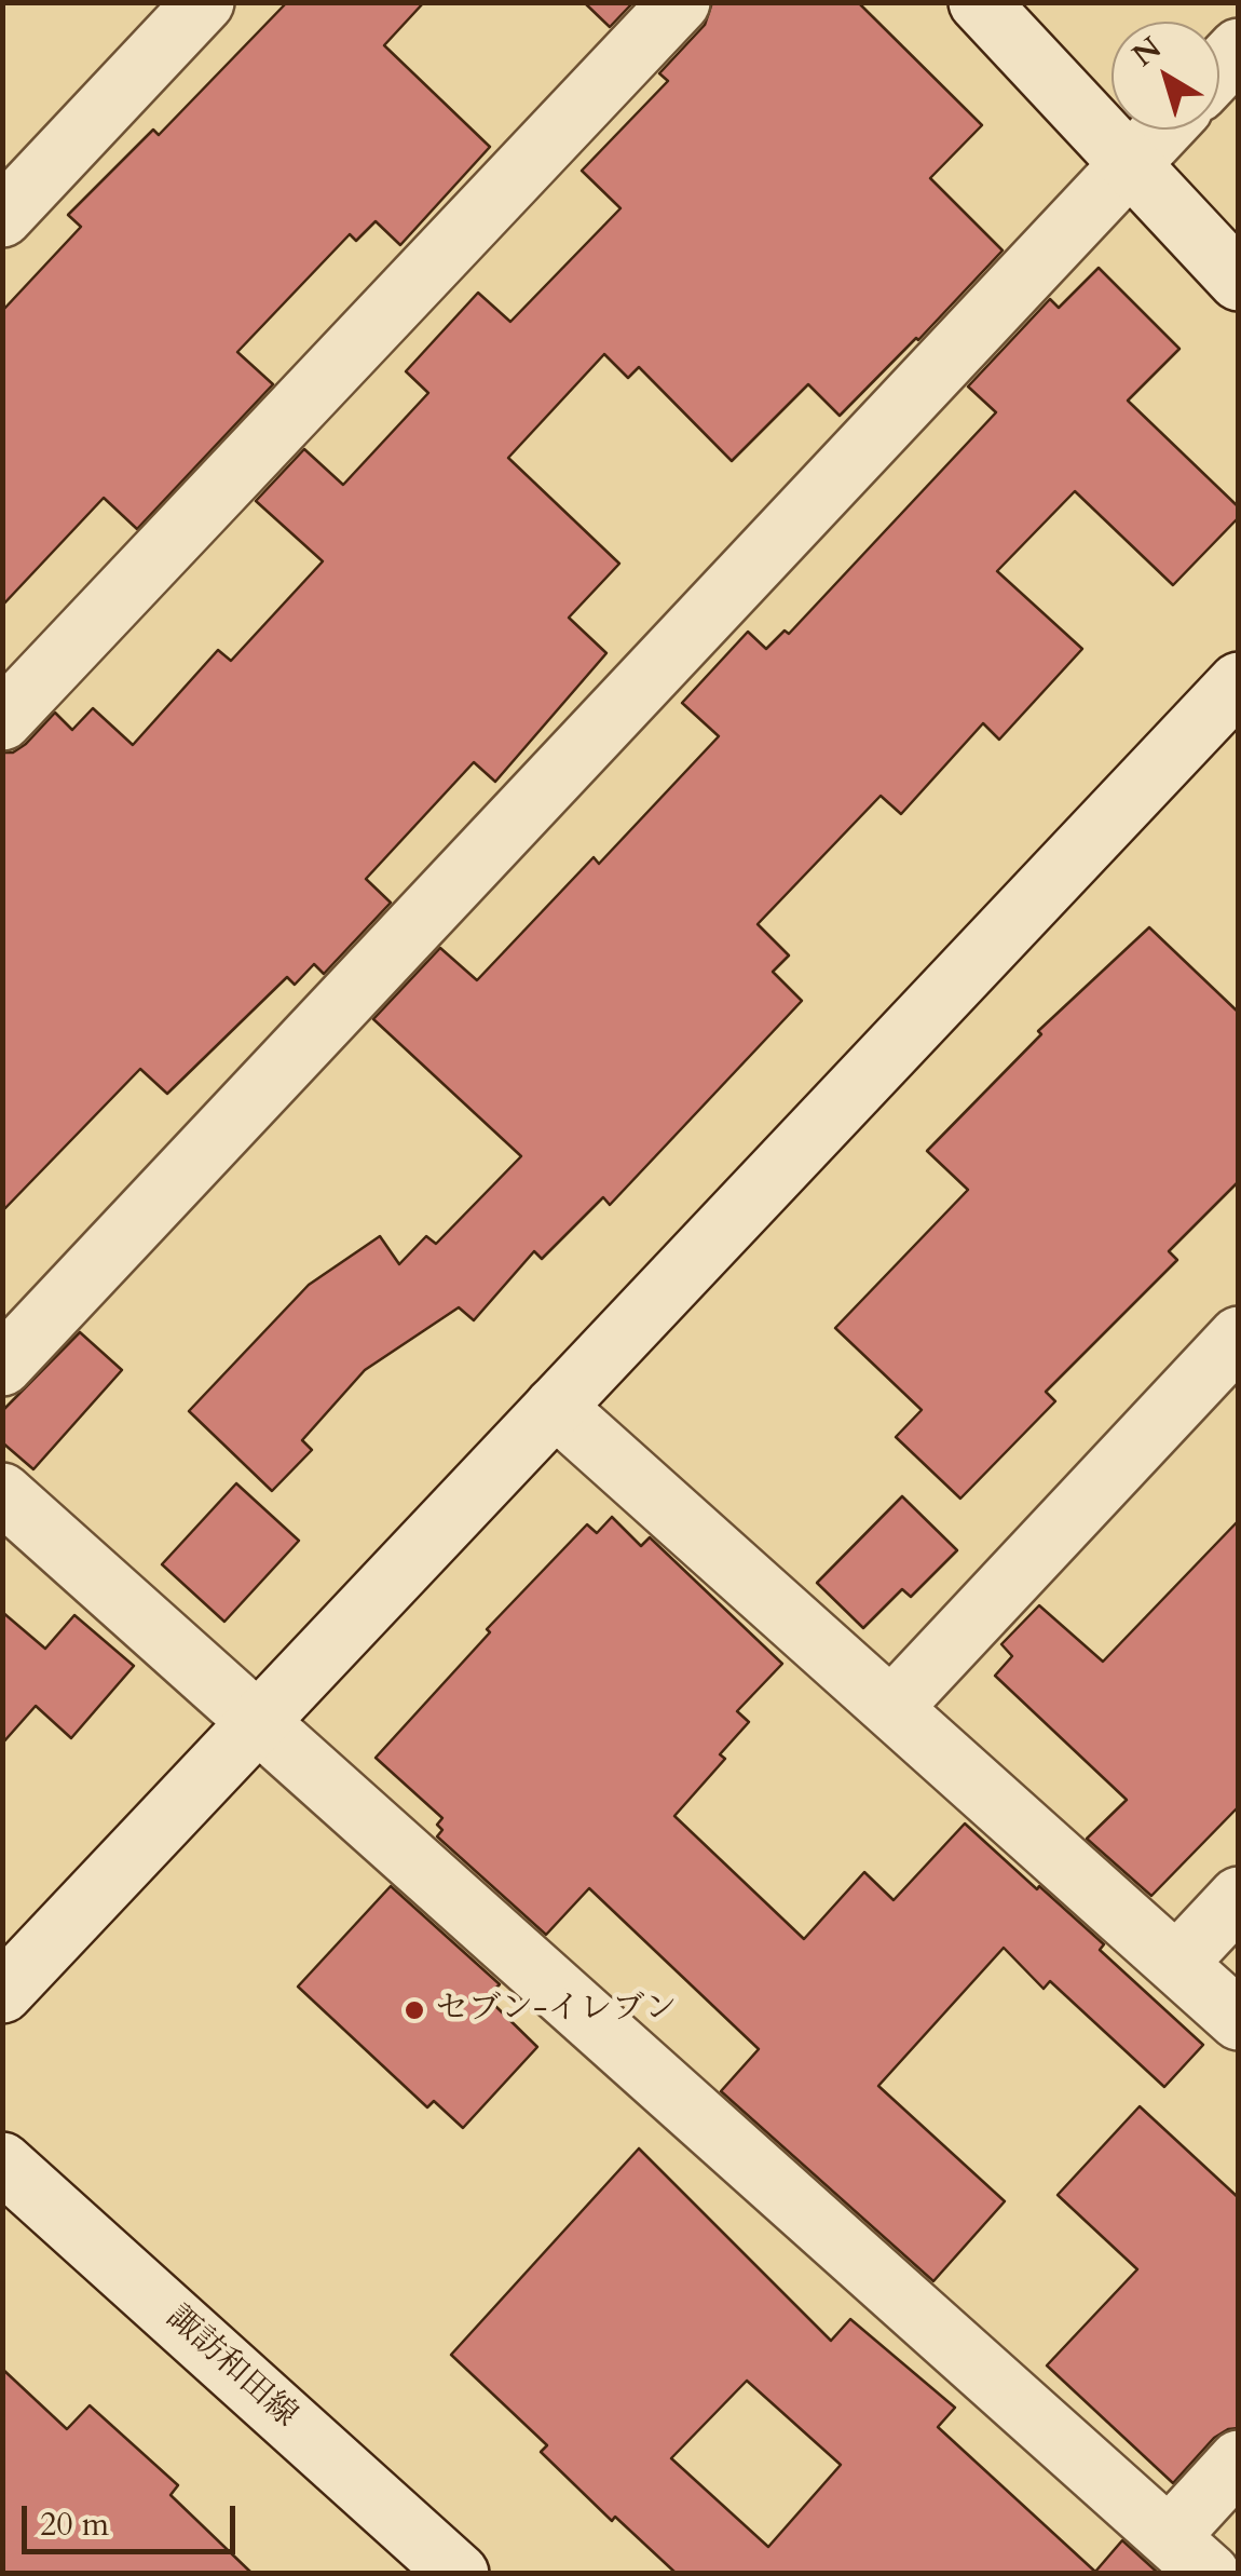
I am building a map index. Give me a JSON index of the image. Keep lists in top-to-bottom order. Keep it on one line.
{"streets":{"street":["諏訪和田線"]},"places":["セブン-イレブン"],"scale_bar":"20 m","north":"top left"}
